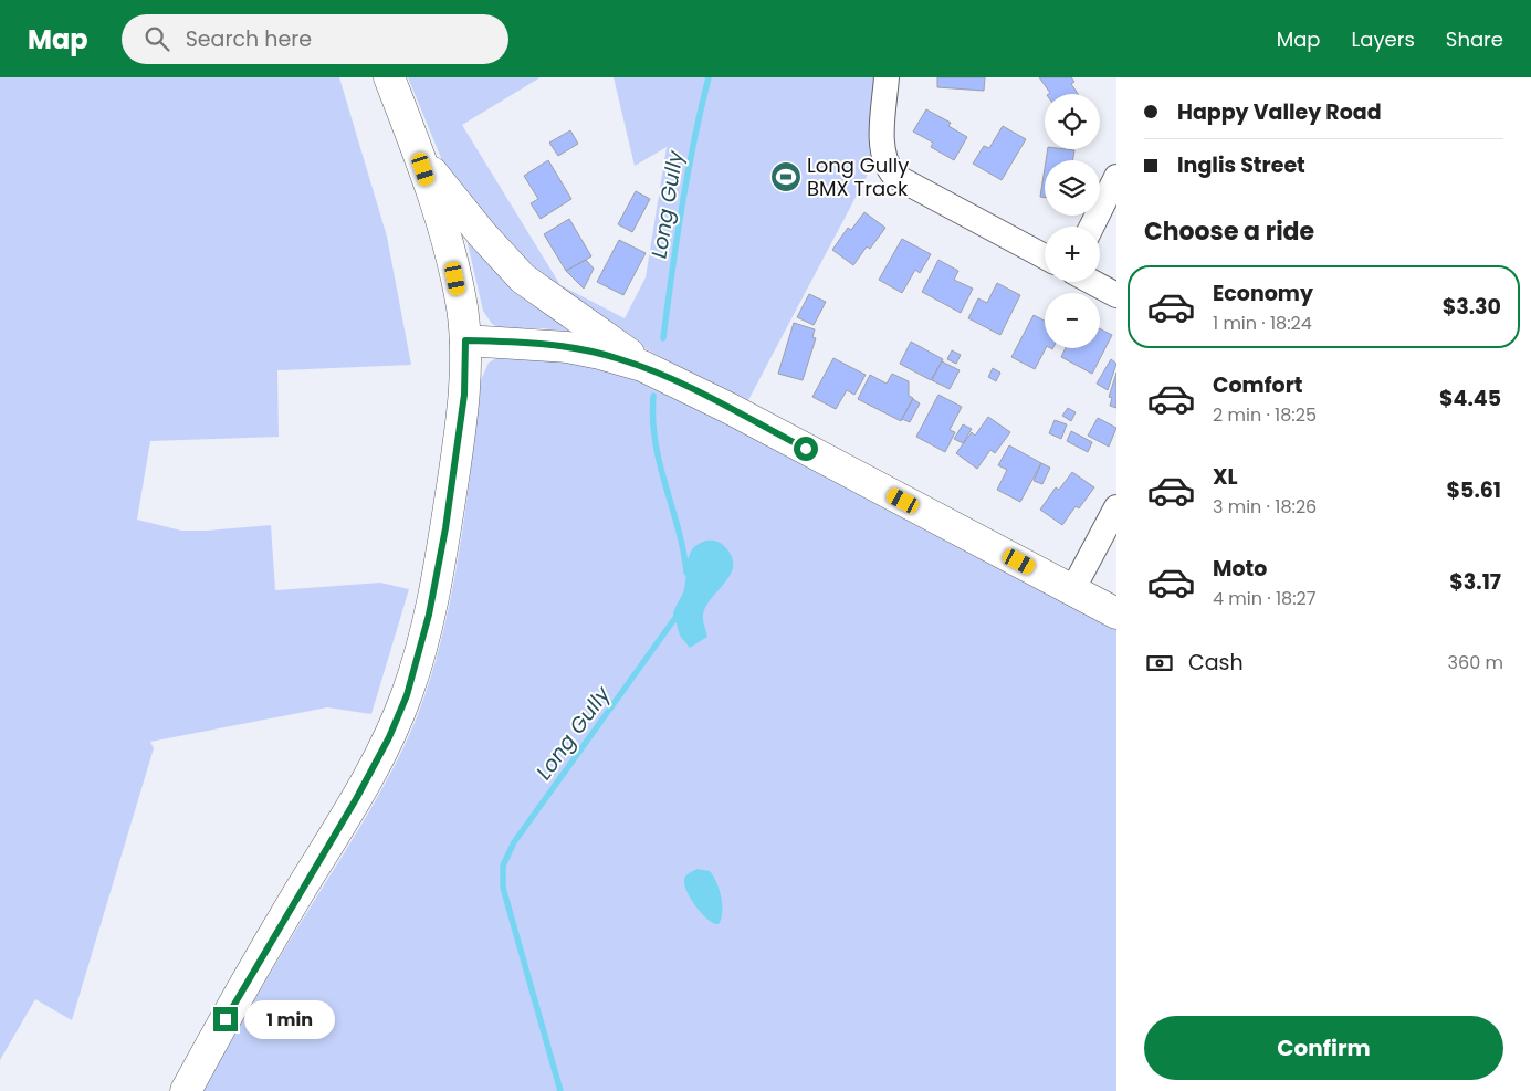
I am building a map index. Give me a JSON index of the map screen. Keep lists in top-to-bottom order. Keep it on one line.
{"water":["Long Gully"],"places":{"sports":["Long Gully BMX Track"]},"page":{"header":"Map","search":"Search here","nav":["Map","Layers","Share"],"banner":["Happy Valley Road","Inglis Street"],"map_buttons":["+","−"],"heading":"Choose a ride","list":[{"name":"Economy","note":"1 min · 18:24","value":"$3.30"},{"name":"Comfort","note":"2 min · 18:25","value":"$4.45"},{"name":"XL","note":"3 min · 18:26","value":"$5.61"},{"name":"Moto","note":"4 min · 18:27","value":"$3.17"}],"pay":["Cash","360 m"],"bubble":"1 min","buttons":"Confirm"}}
